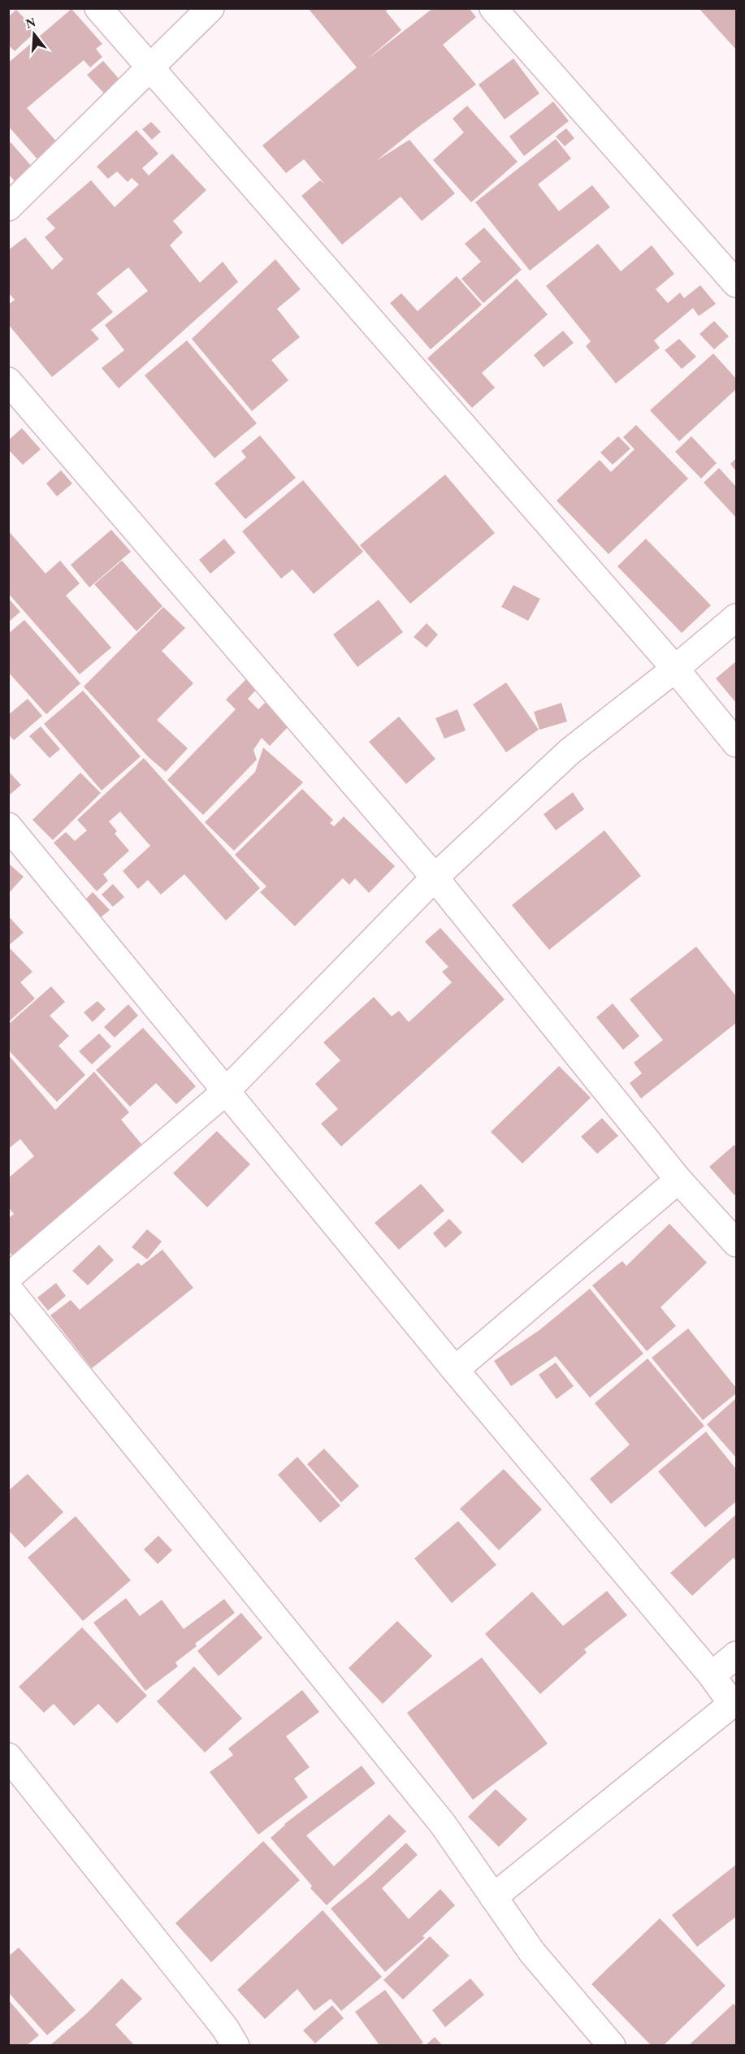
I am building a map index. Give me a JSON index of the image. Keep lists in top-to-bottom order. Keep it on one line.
{"north":"top"}
